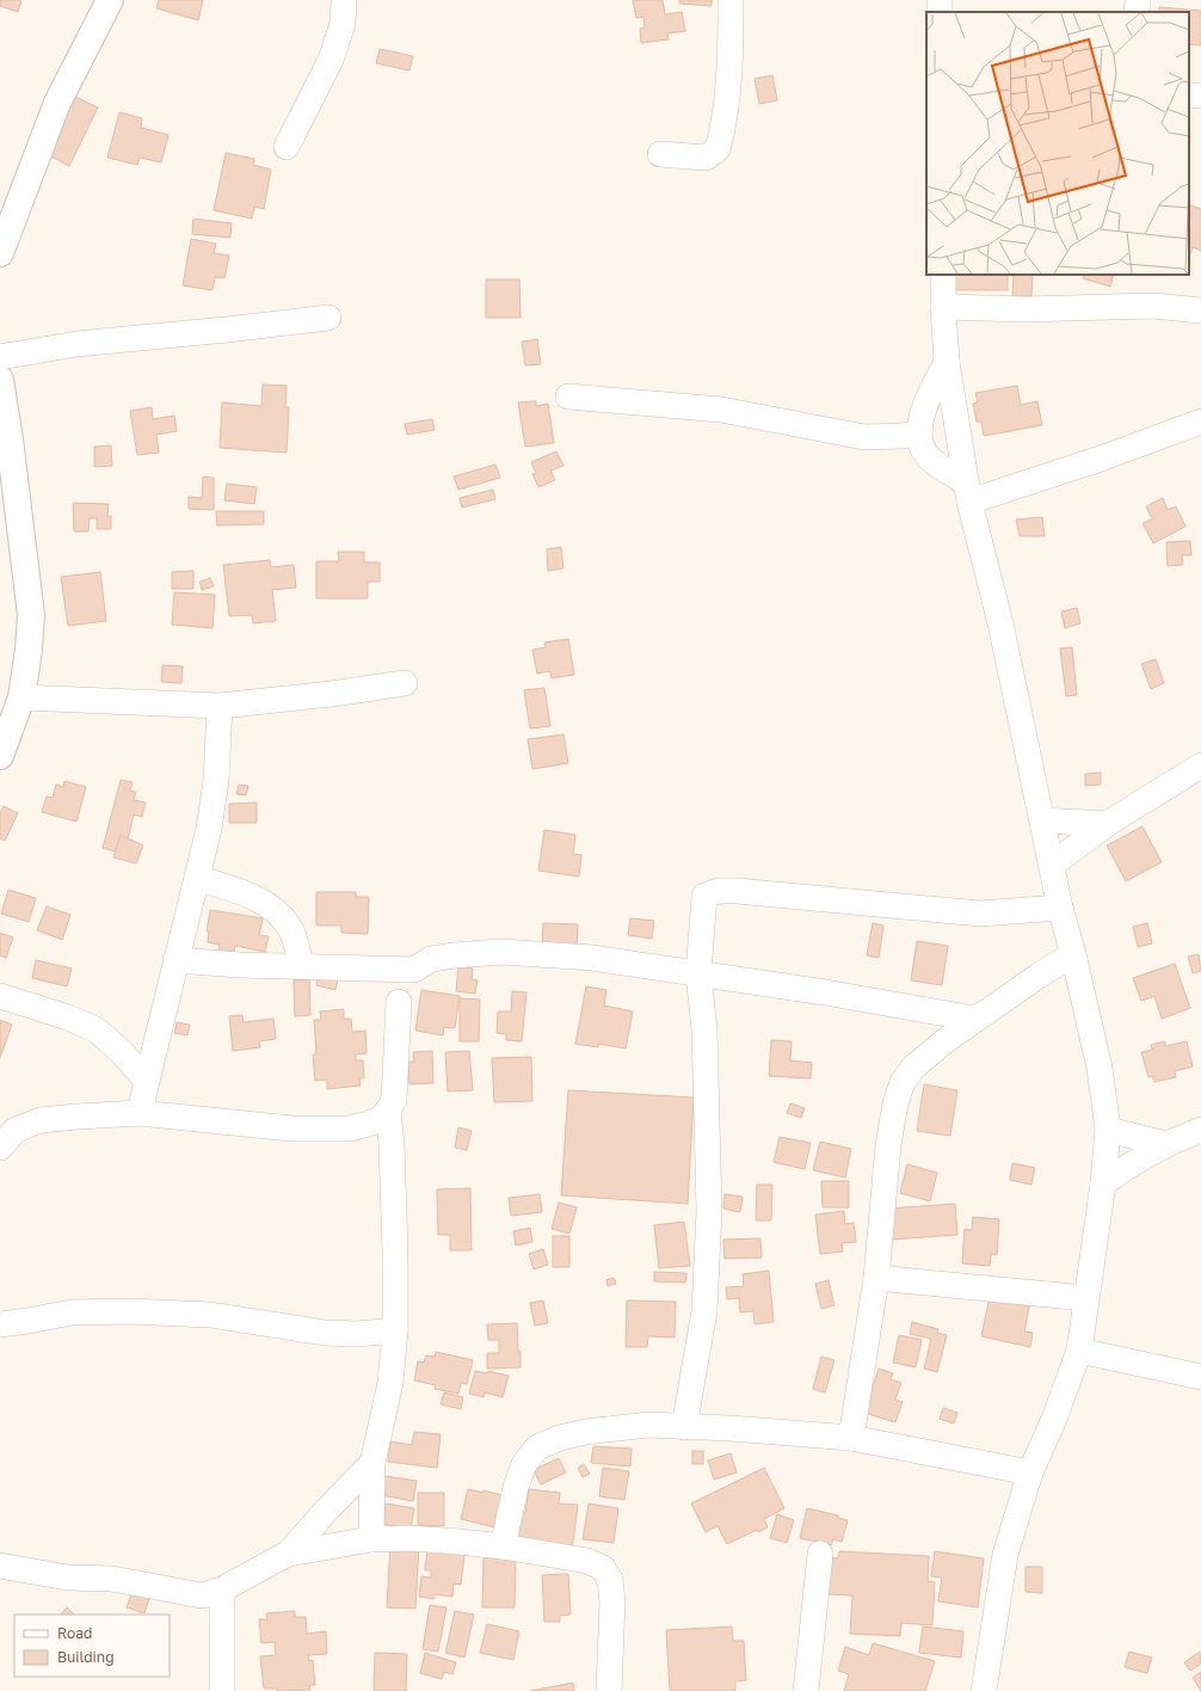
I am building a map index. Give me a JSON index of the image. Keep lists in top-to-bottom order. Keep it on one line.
{"legend":["Road","Building"]}
